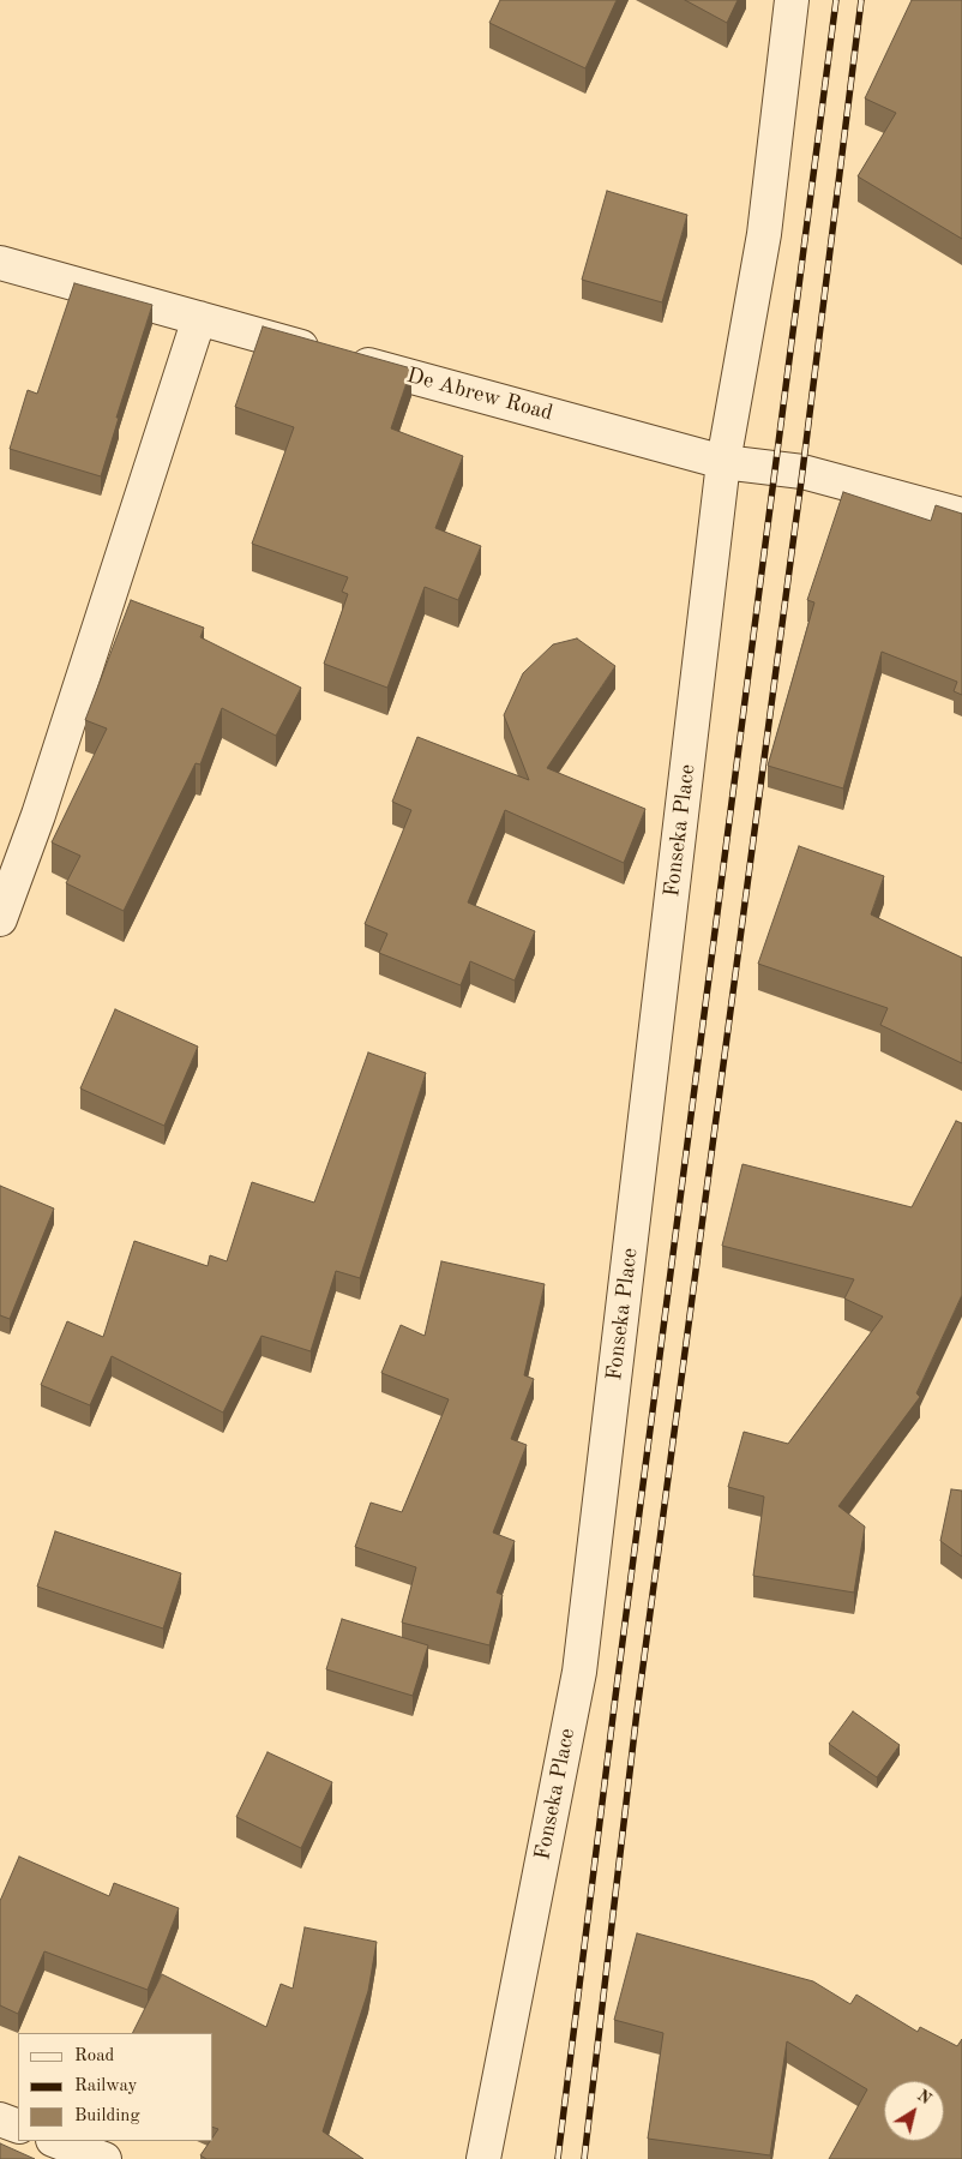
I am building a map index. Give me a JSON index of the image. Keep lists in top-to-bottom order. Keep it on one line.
{"streets":{"street":["De Abrew Road","Fonseka Place"]},"crossings":[["De Abrew Road","Fonseka Place"]],"legend":["Road","Railway","Building"],"north":"top right"}
